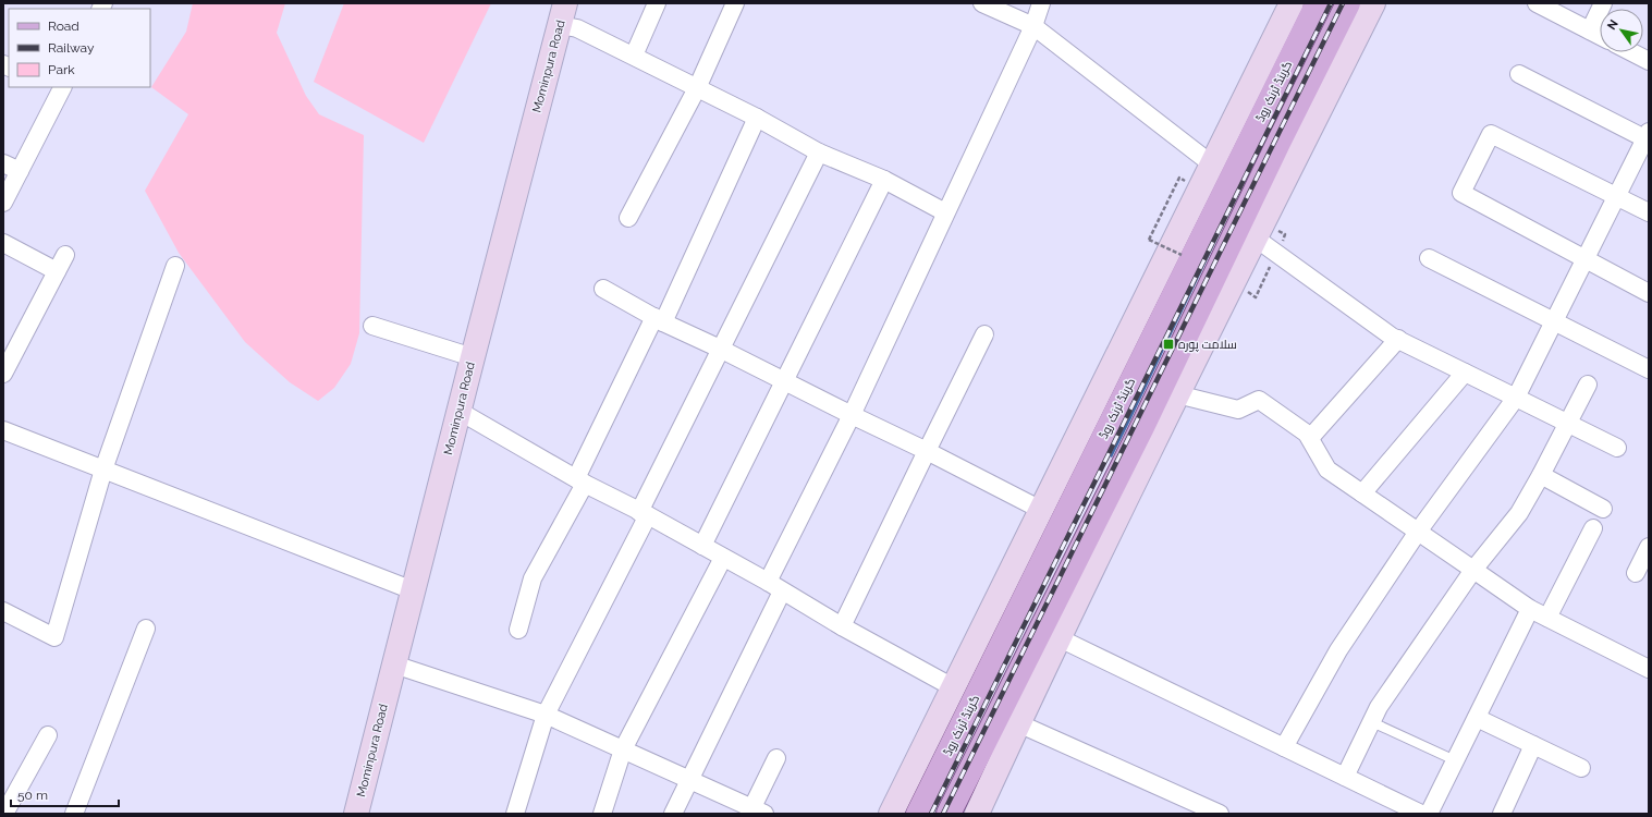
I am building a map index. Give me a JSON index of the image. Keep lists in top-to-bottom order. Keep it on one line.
{"streets":{"main road":["گرینڈ ٹرنک روڈ"],"street":["Mominpura Road"]},"places":{"transit":["سلامت پورہ"]},"legend":["Road","Railway","Park"],"scale_bar":"50 m","north":"top left"}
